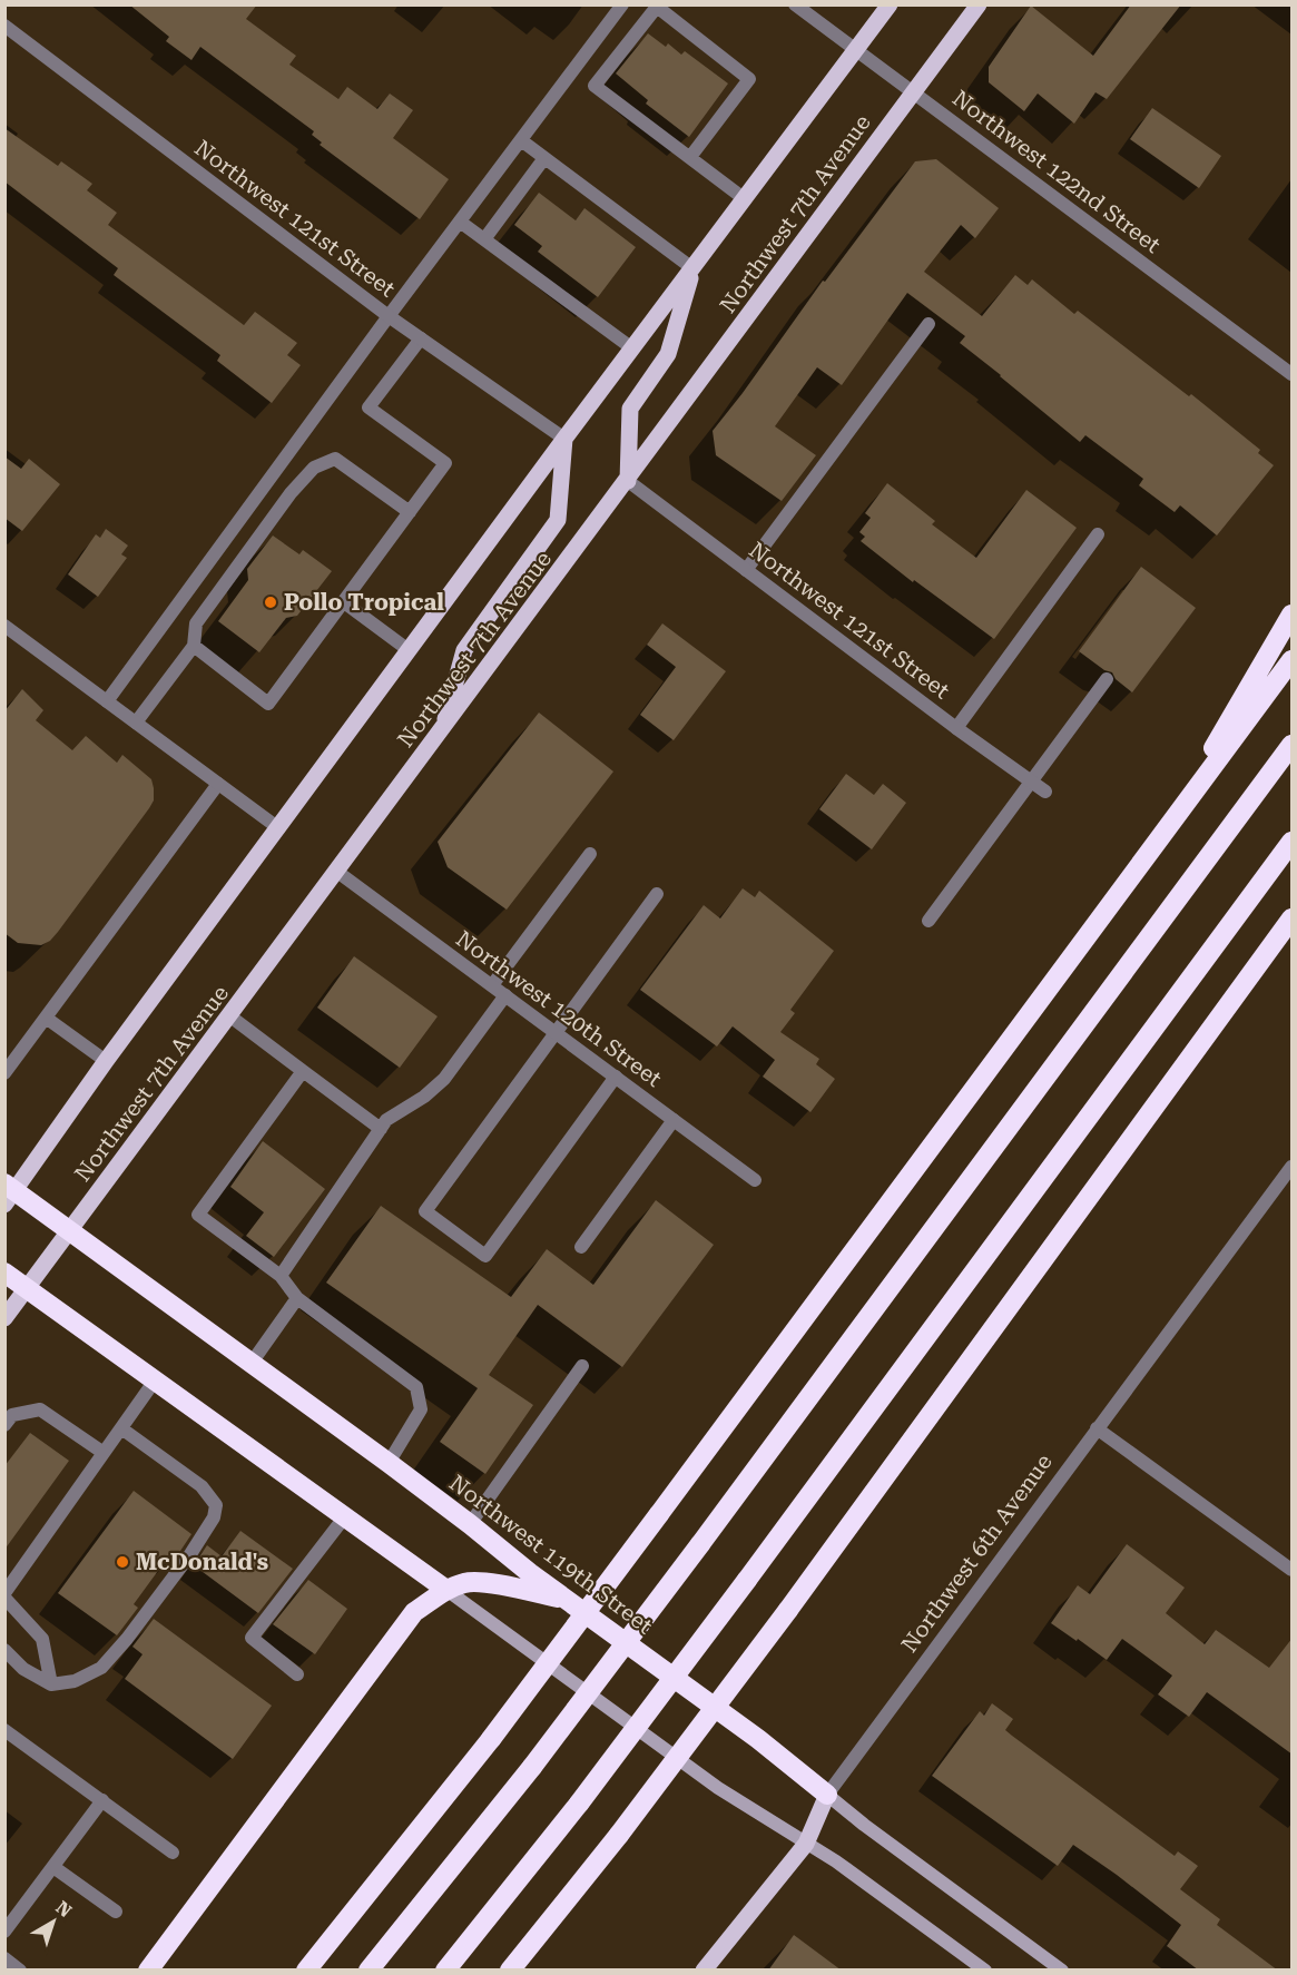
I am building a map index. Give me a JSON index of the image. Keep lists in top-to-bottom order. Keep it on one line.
{"streets":{"highway":["Northwest 119th Street"],"main road":["Northwest 7th Avenue","Northwest 6th Avenue"],"street":["Northwest 122nd Street","Northwest 121st Street","Northwest 120th Street"]},"crossings":[["Northwest 122nd Street","Northwest 7th Avenue"],["Northwest 7th Avenue","Northwest 121st Street"],["Northwest 7th Avenue","Northwest 120th Street"],["Northwest 7th Avenue","Northwest 119th Street"],["Northwest 6th Avenue","Northwest 119th Street"]],"places":["Pollo Tropical","McDonald's"],"north":"top right"}
